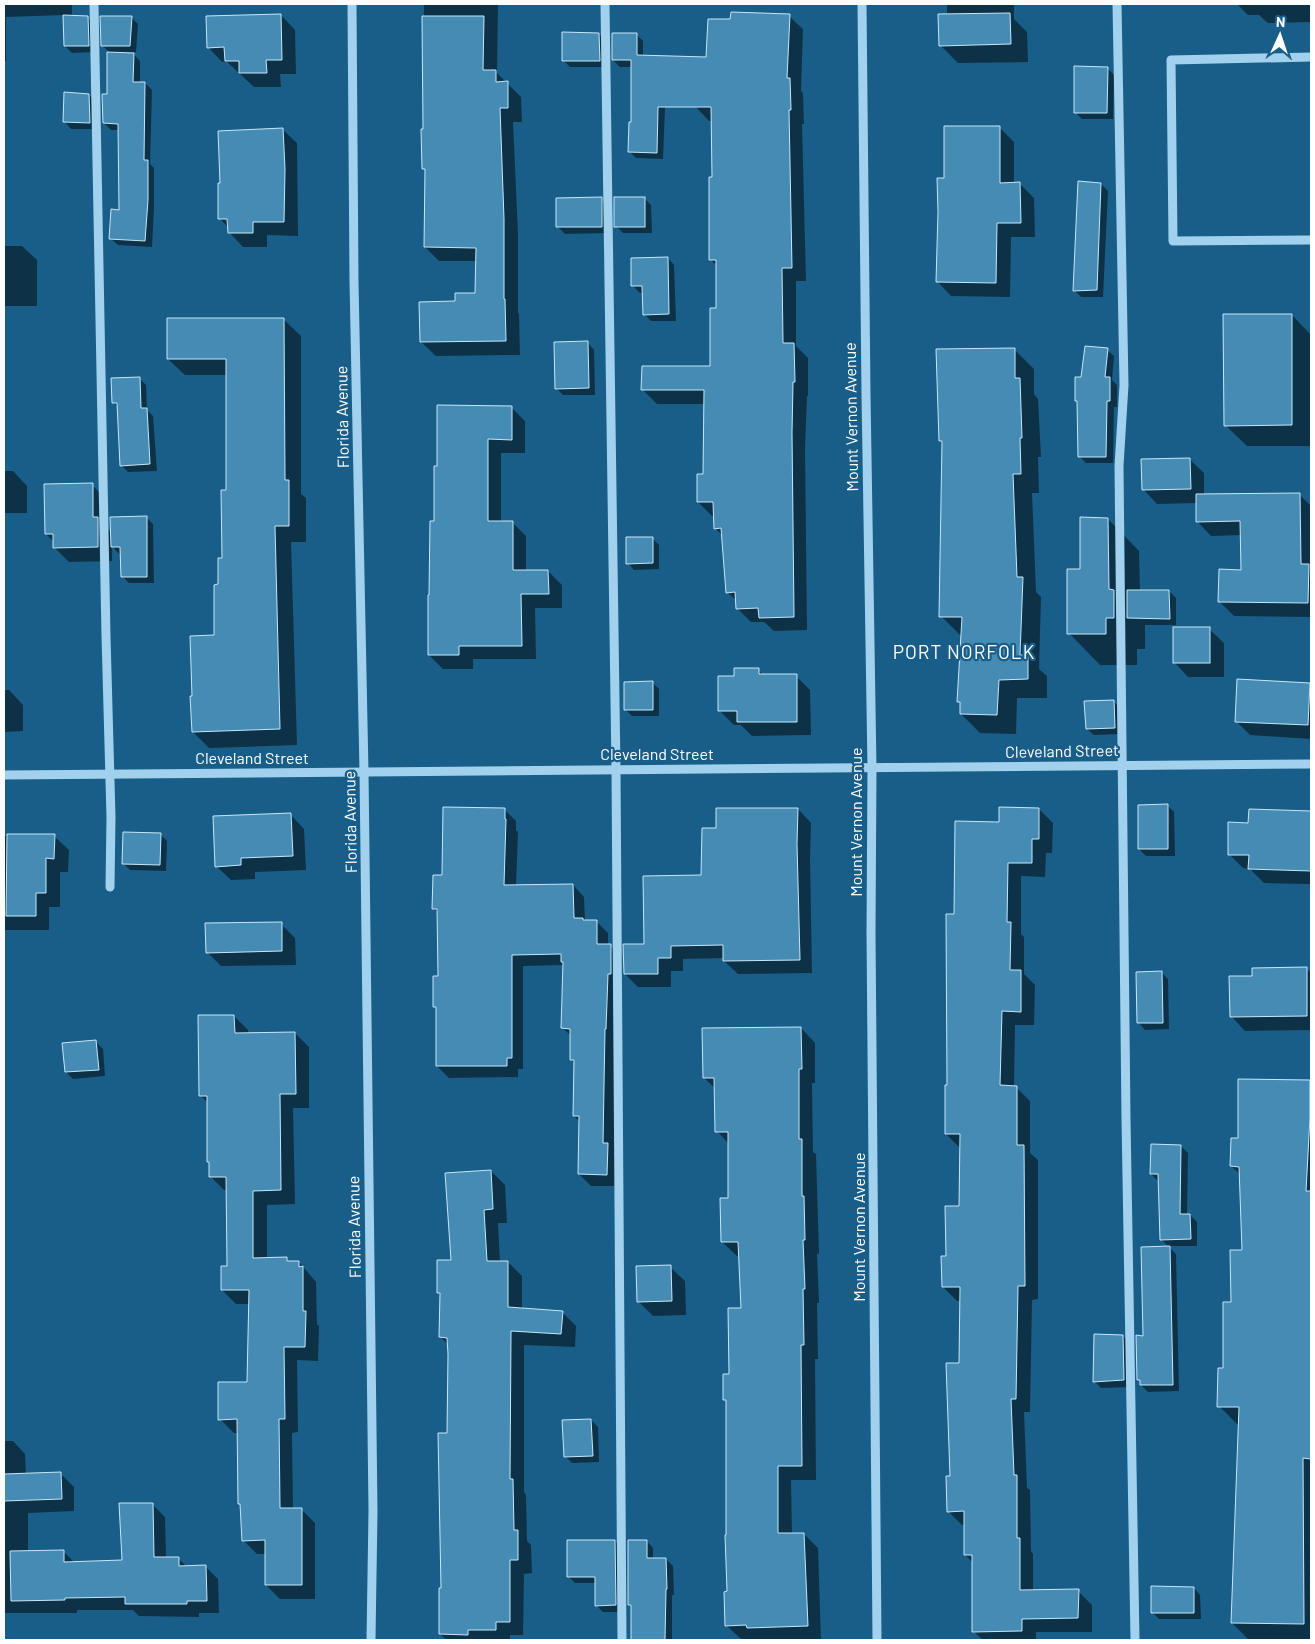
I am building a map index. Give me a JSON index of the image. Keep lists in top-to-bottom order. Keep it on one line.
{"streets":{"street":["Florida Avenue","Mount Vernon Avenue","Cleveland Street"]},"crossings":[["Florida Avenue","Cleveland Street"],["Mount Vernon Avenue","Cleveland Street"]],"districts":["PORT NORFOLK"],"north":"top"}
